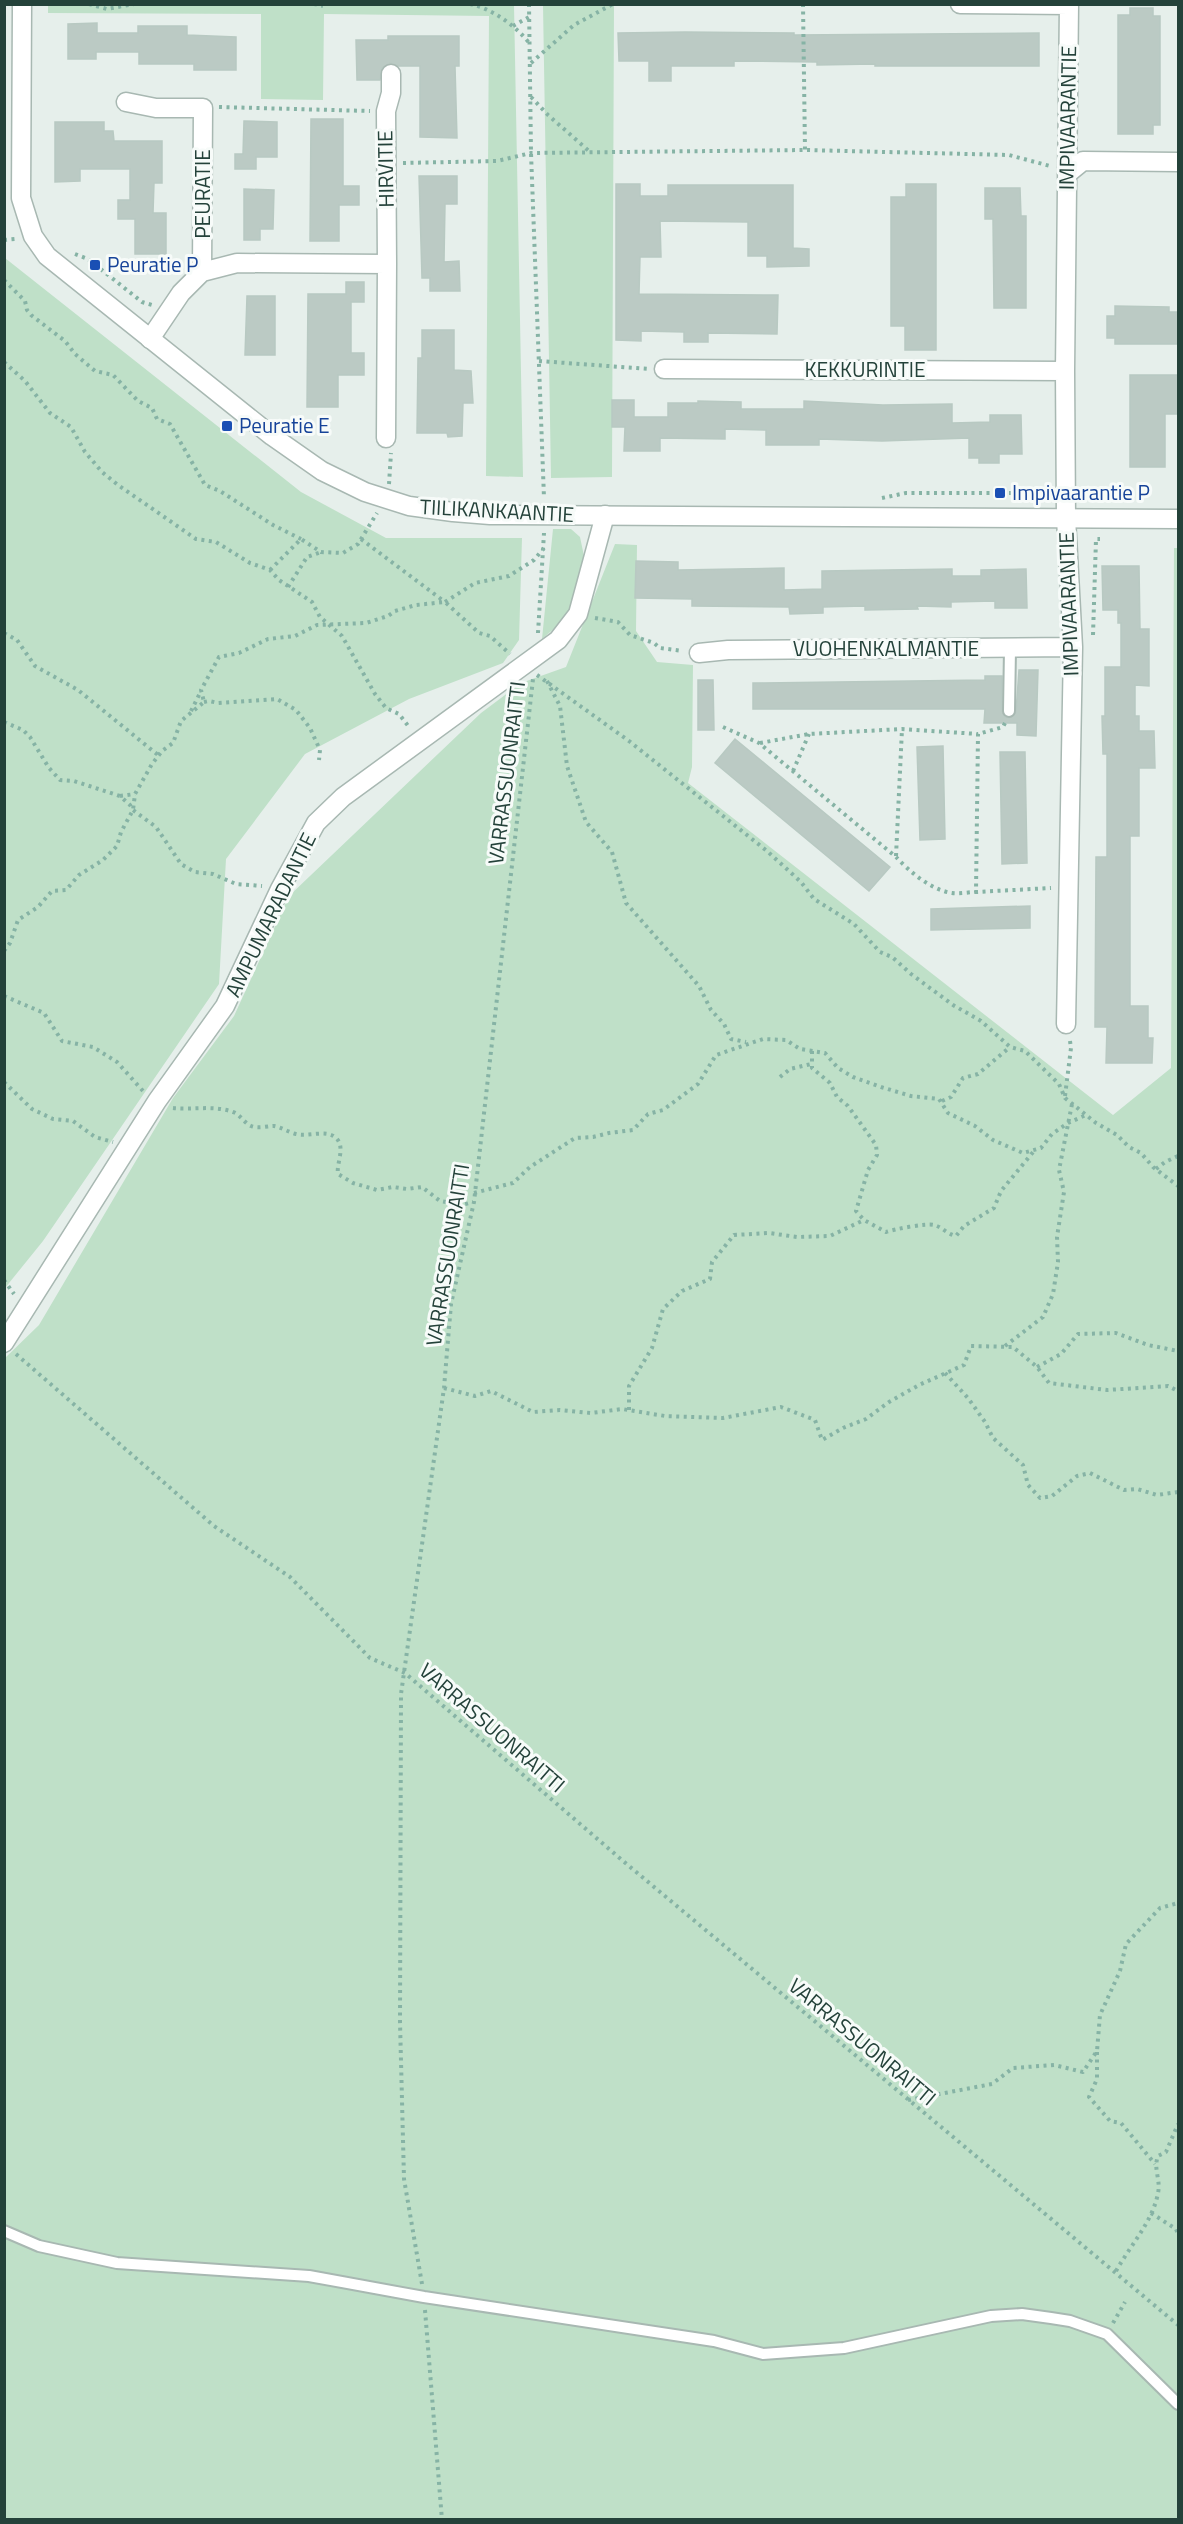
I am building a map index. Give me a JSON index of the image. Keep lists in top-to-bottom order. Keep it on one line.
{"streets":{"street":["IMPIVAARANTIE","HIRVITIE","PEURATIE","KEKKURINTIE","TIILIKANKAANTIE","VUOHENKALMANTIE","AMPUMARADANTIE"],"path":["VARRASSUONRAITTI"]},"crossings":[["IMPIVAARANTIE","KEKKURINTIE"],["IMPIVAARANTIE","TIILIKANKAANTIE"],["IMPIVAARANTIE","VUOHENKALMANTIE"],["TIILIKANKAANTIE","VARRASSUONRAITTI"],["TIILIKANKAANTIE","AMPUMARADANTIE"],["VARRASSUONRAITTI","AMPUMARADANTIE"]],"places":{"transit":["Peuratie P","Peuratie E","Impivaarantie P"]}}
